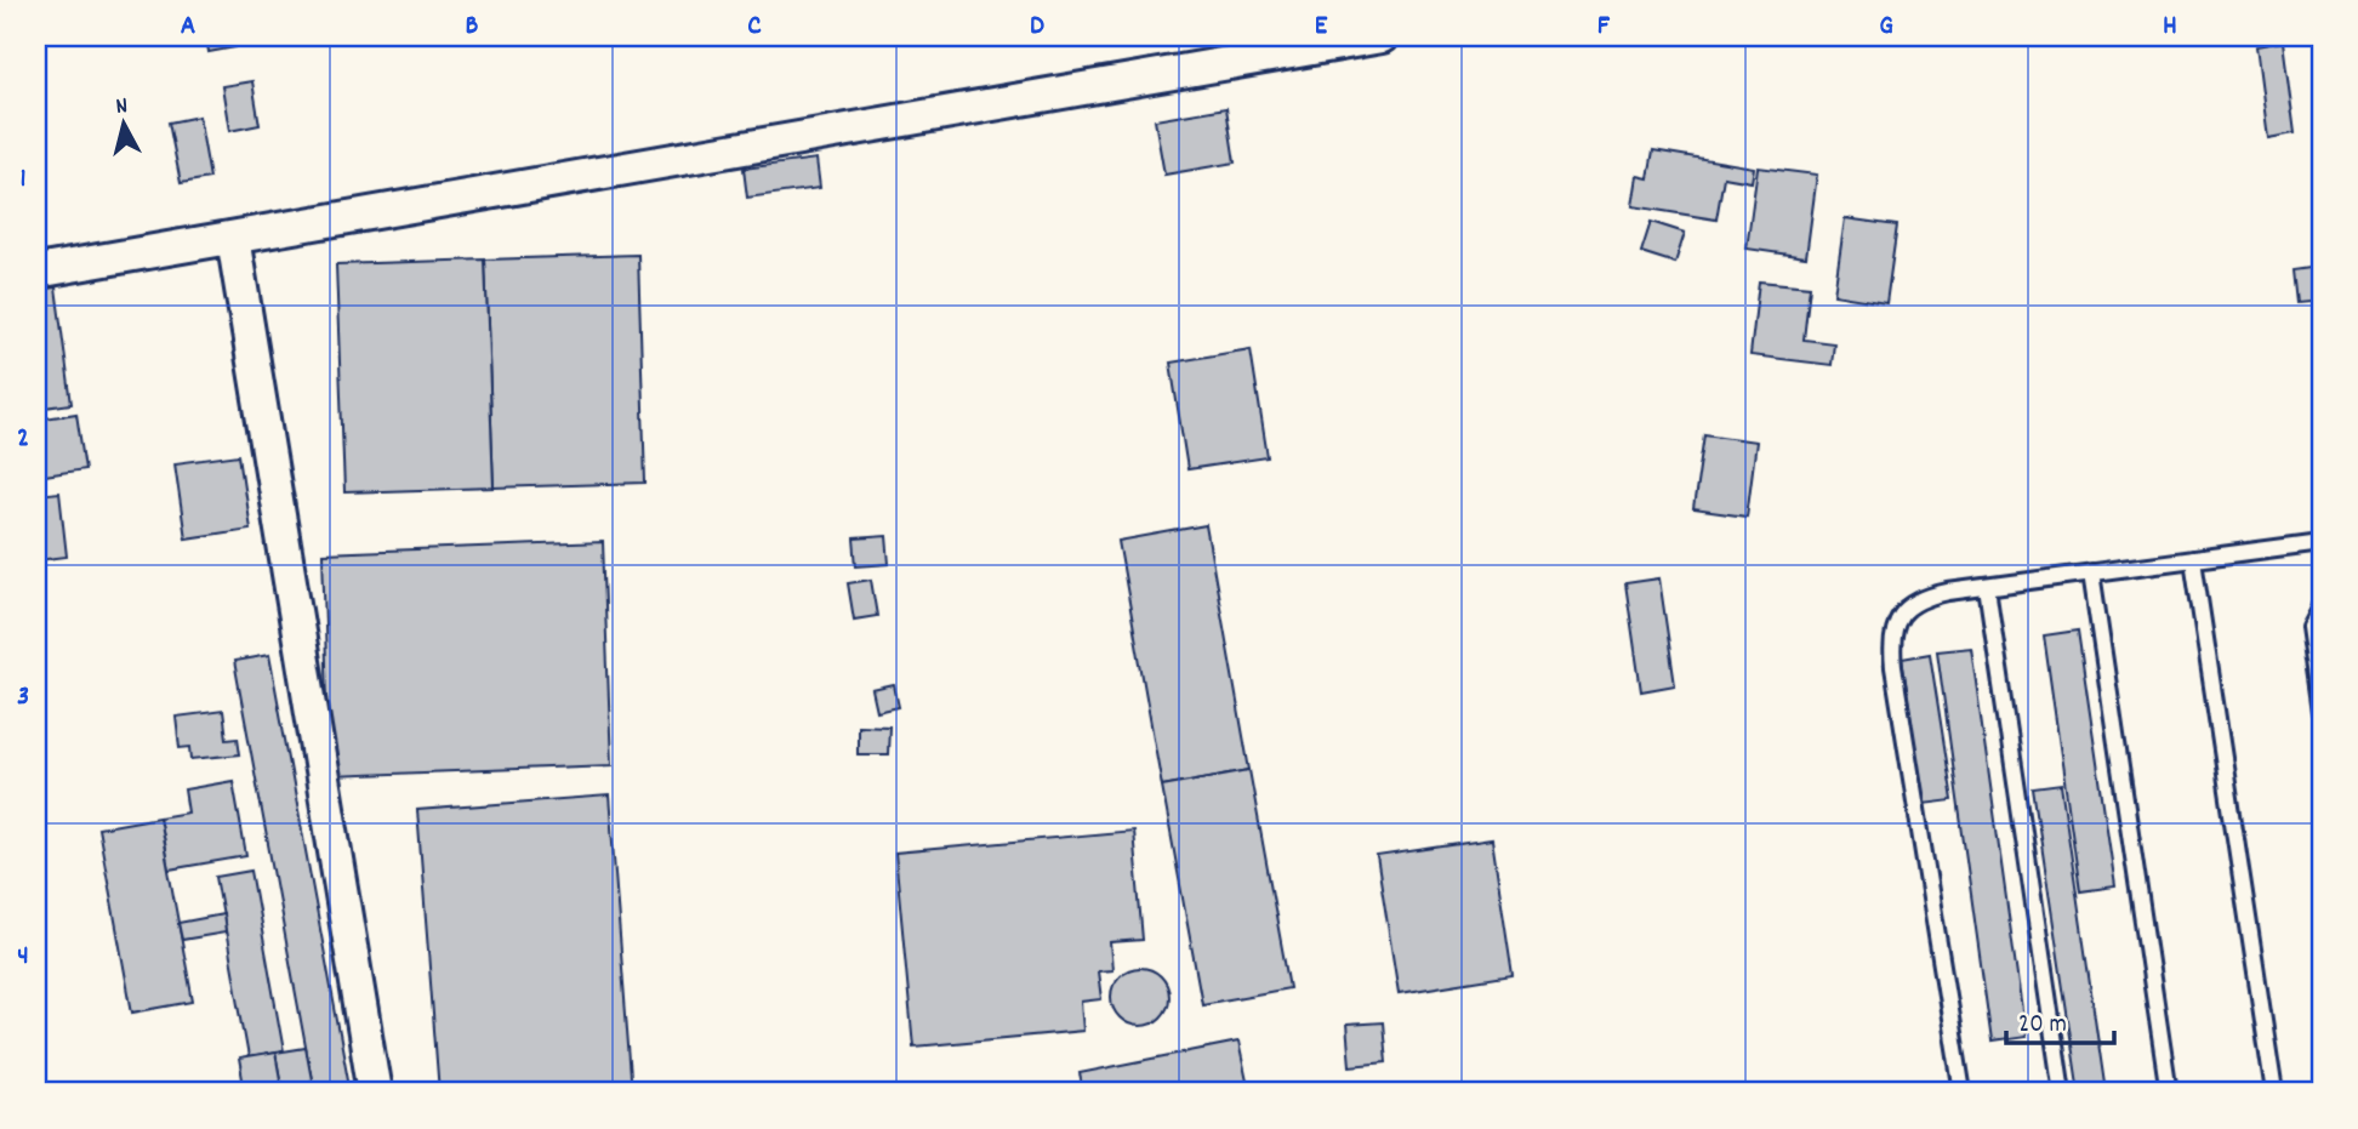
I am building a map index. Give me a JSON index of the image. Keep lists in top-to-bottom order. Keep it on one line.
{"scale_bar":"20 m","north":"top","grid":{"columns":["A","B","C","D","E","F","G","H"],"rows":["1","2","3","4"]}}
